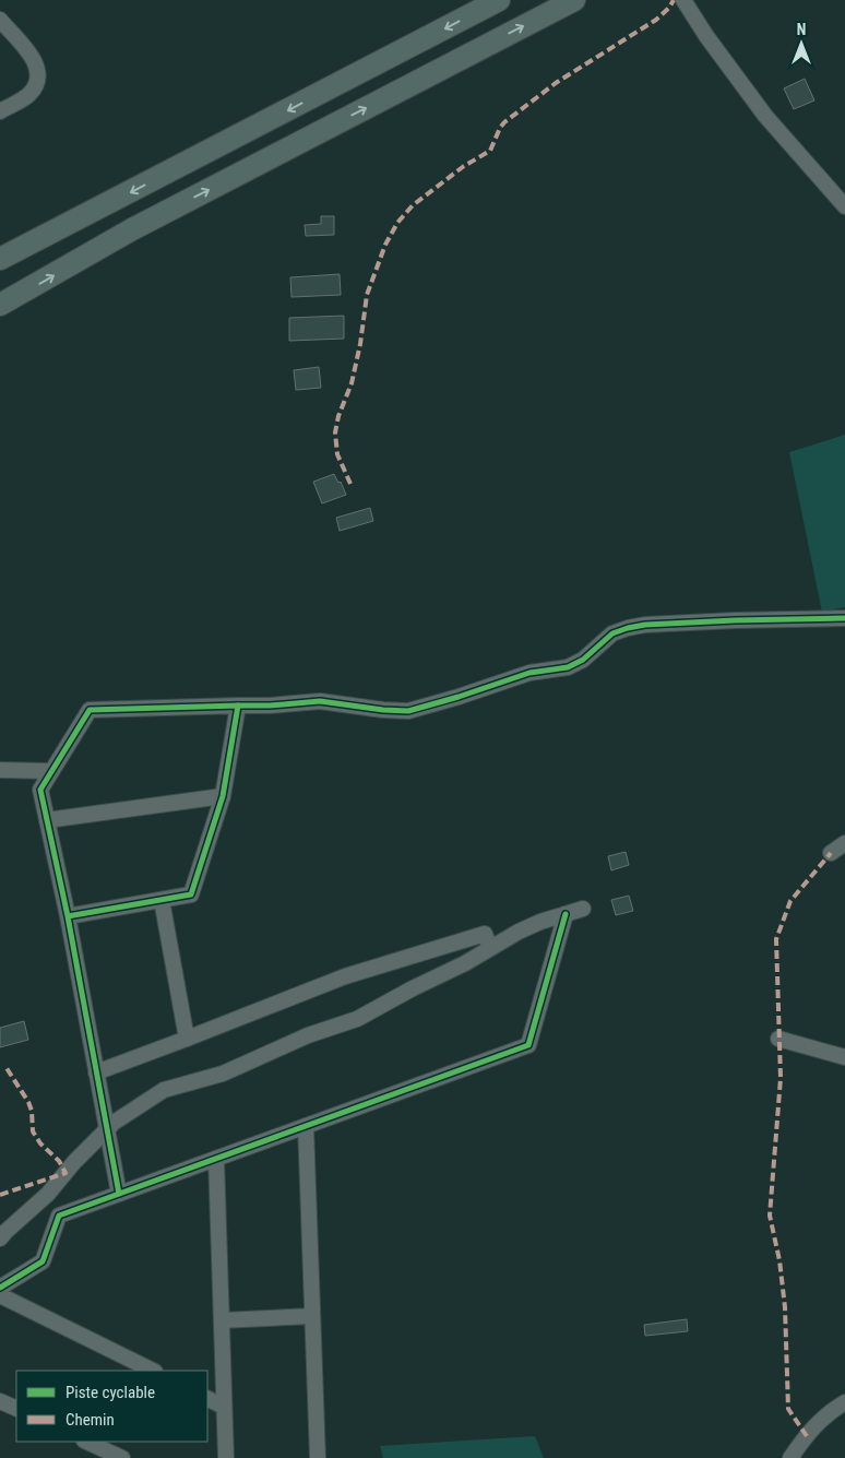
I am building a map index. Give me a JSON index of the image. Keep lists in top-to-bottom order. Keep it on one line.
{"legend":["Piste cyclable","Chemin"],"north":"top"}
